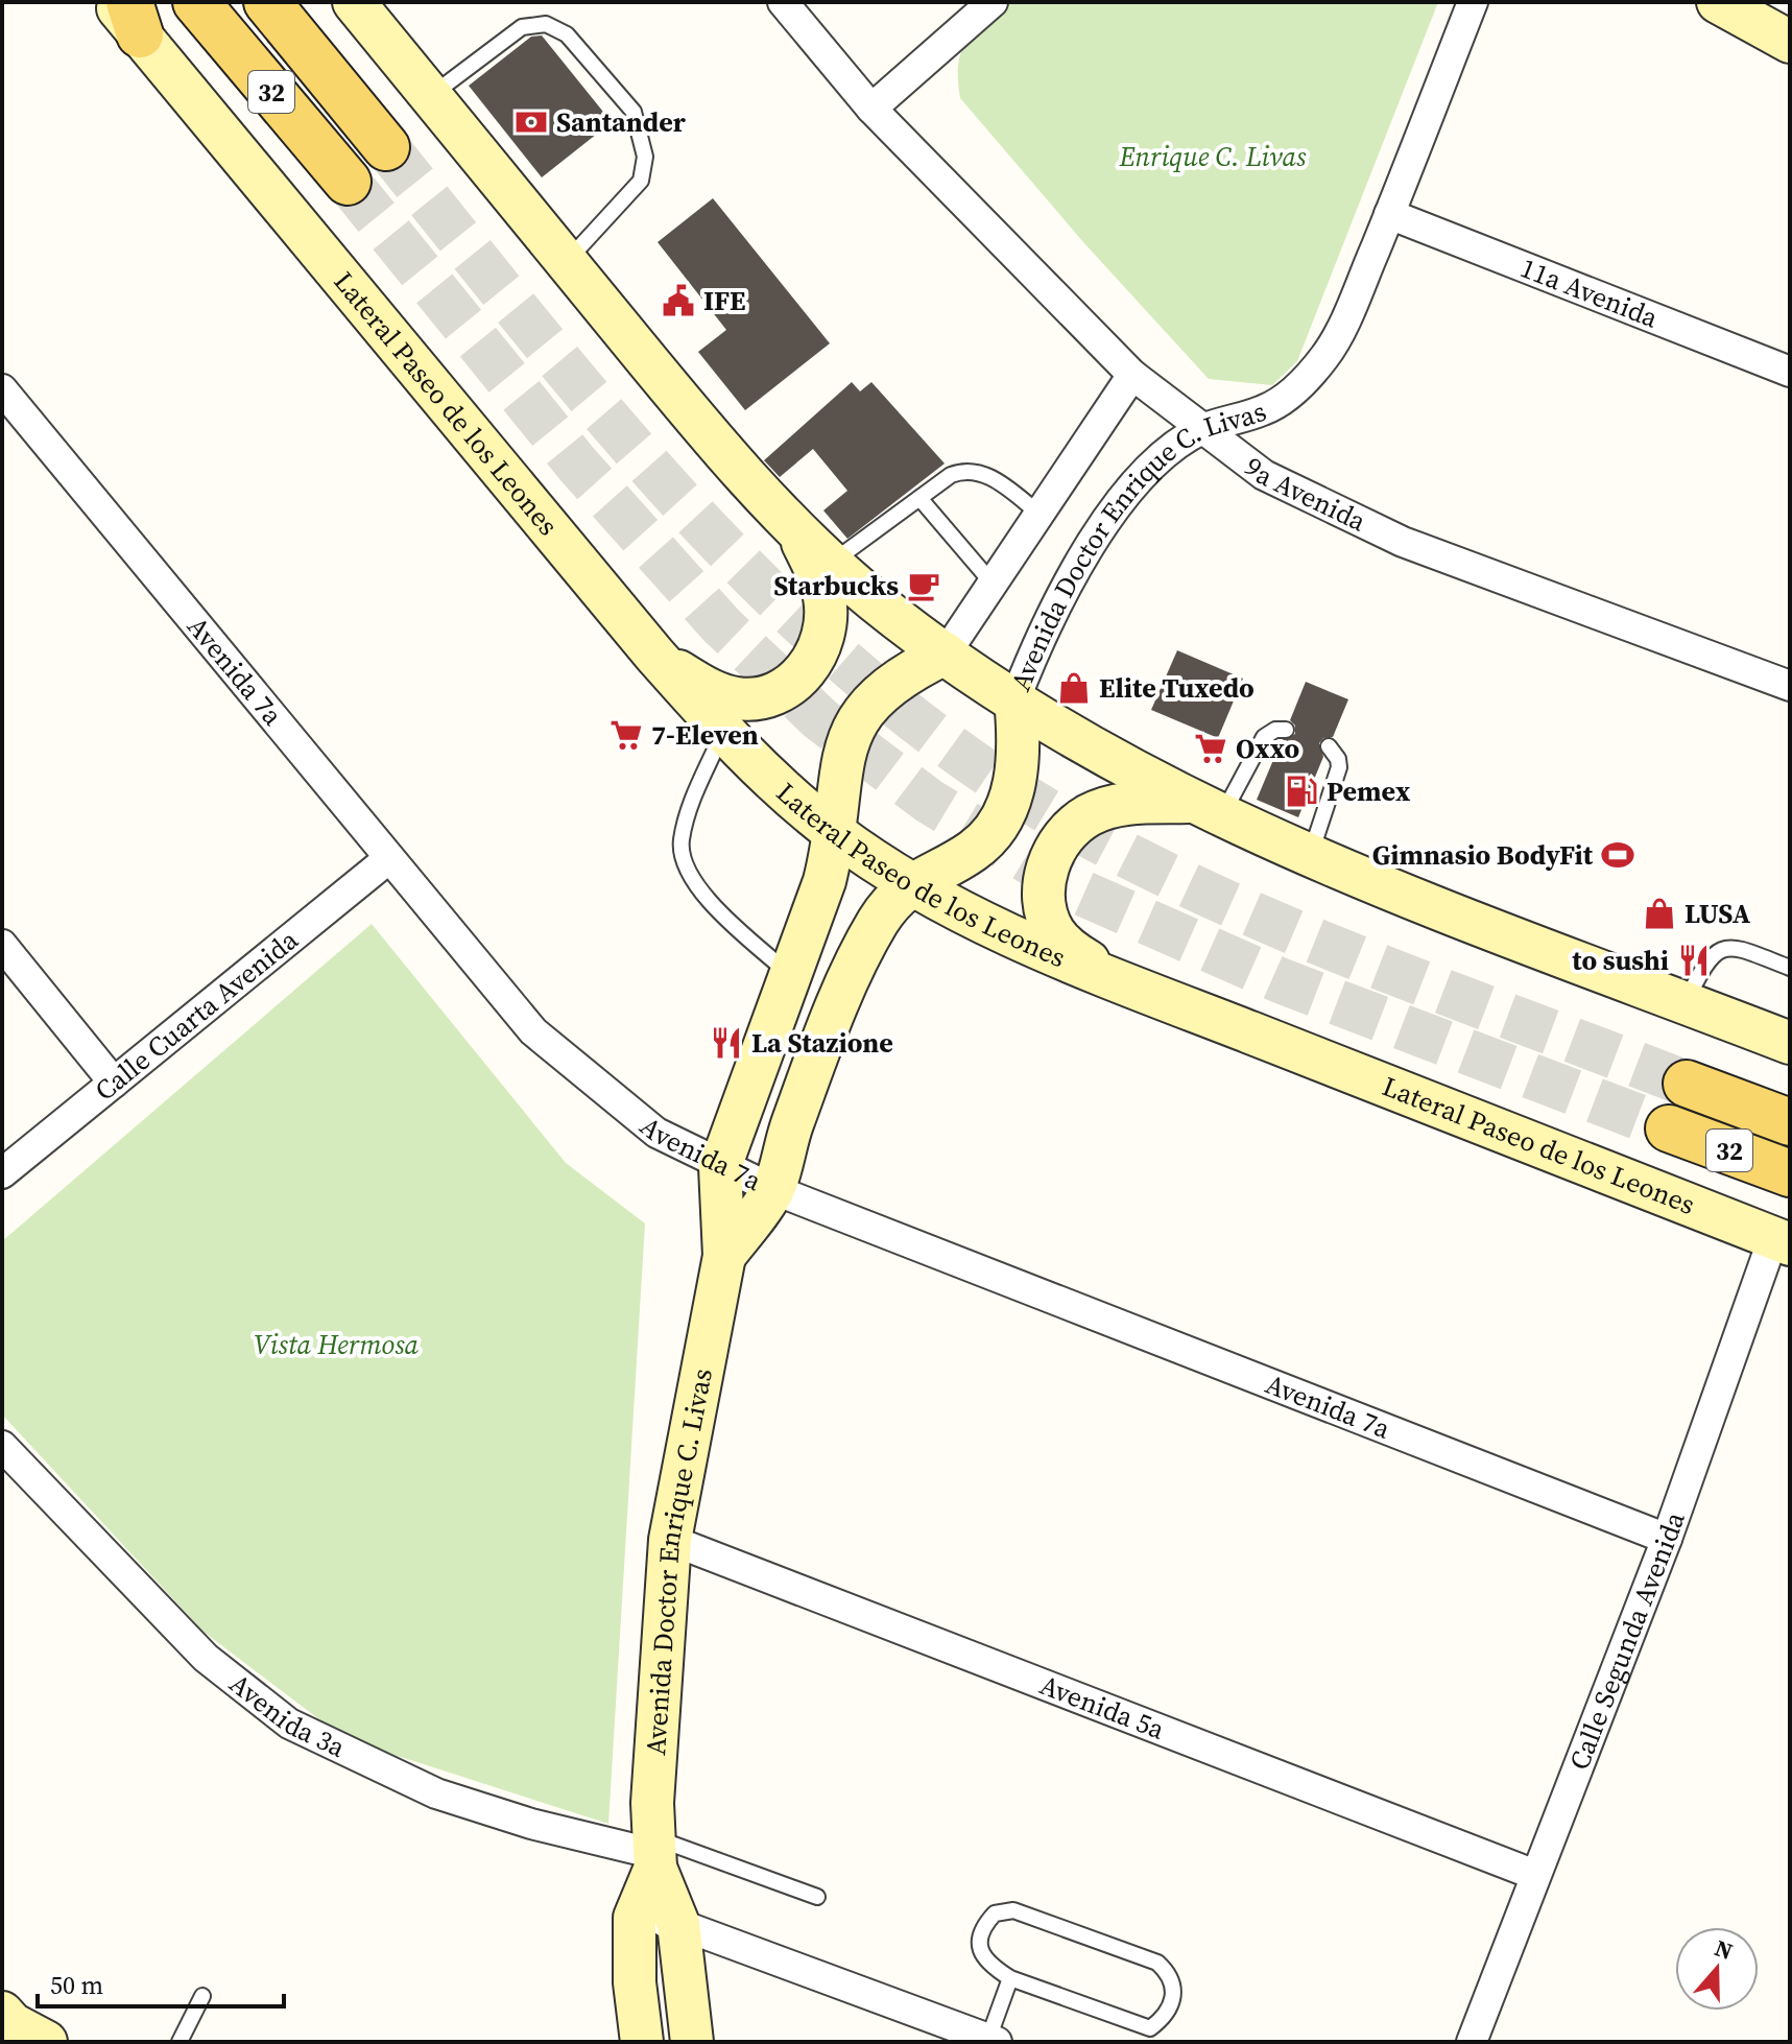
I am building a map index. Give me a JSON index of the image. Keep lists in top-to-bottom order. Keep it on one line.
{"streets":{"main road":["32"],"street":["11a Avenida","Lateral Paseo de los Leones","9a Avenida","Avenida Doctor Enrique C. Livas","Avenida 7a","Calle Cuarta Avenida","Calle Segunda Avenida","Avenida 5a","Avenida 3a"]},"crossings":[["11a Avenida","Avenida Doctor Enrique C. Livas"],["Lateral Paseo de los Leones","Avenida Doctor Enrique C. Livas"],["Lateral Paseo de los Leones","Calle Segunda Avenida"],["9a Avenida","Avenida Doctor Enrique C. Livas"],["Avenida Doctor Enrique C. Livas","Avenida 7a"],["Avenida Doctor Enrique C. Livas","Avenida 5a"],["Avenida Doctor Enrique C. Livas","Avenida 3a"],["Avenida 7a","Calle Cuarta Avenida"],["Avenida 7a","Calle Segunda Avenida"],["Calle Segunda Avenida","Avenida 5a"]],"parks":["Enrique C. Livas","Vista Hermosa"],"places":{"bank":["Santander"],"public building":["IFE"],"cafe":["Starbucks"],"shop":["Elite Tuxedo","LUSA"],"supermarket":["7-Eleven","Oxxo"],"fuel station":["Pemex"],"sports":["Gimnasio BodyFit"],"restaurant":["to sushi","La Stazione"]},"scale_bar":"50 m","north":"top"}
